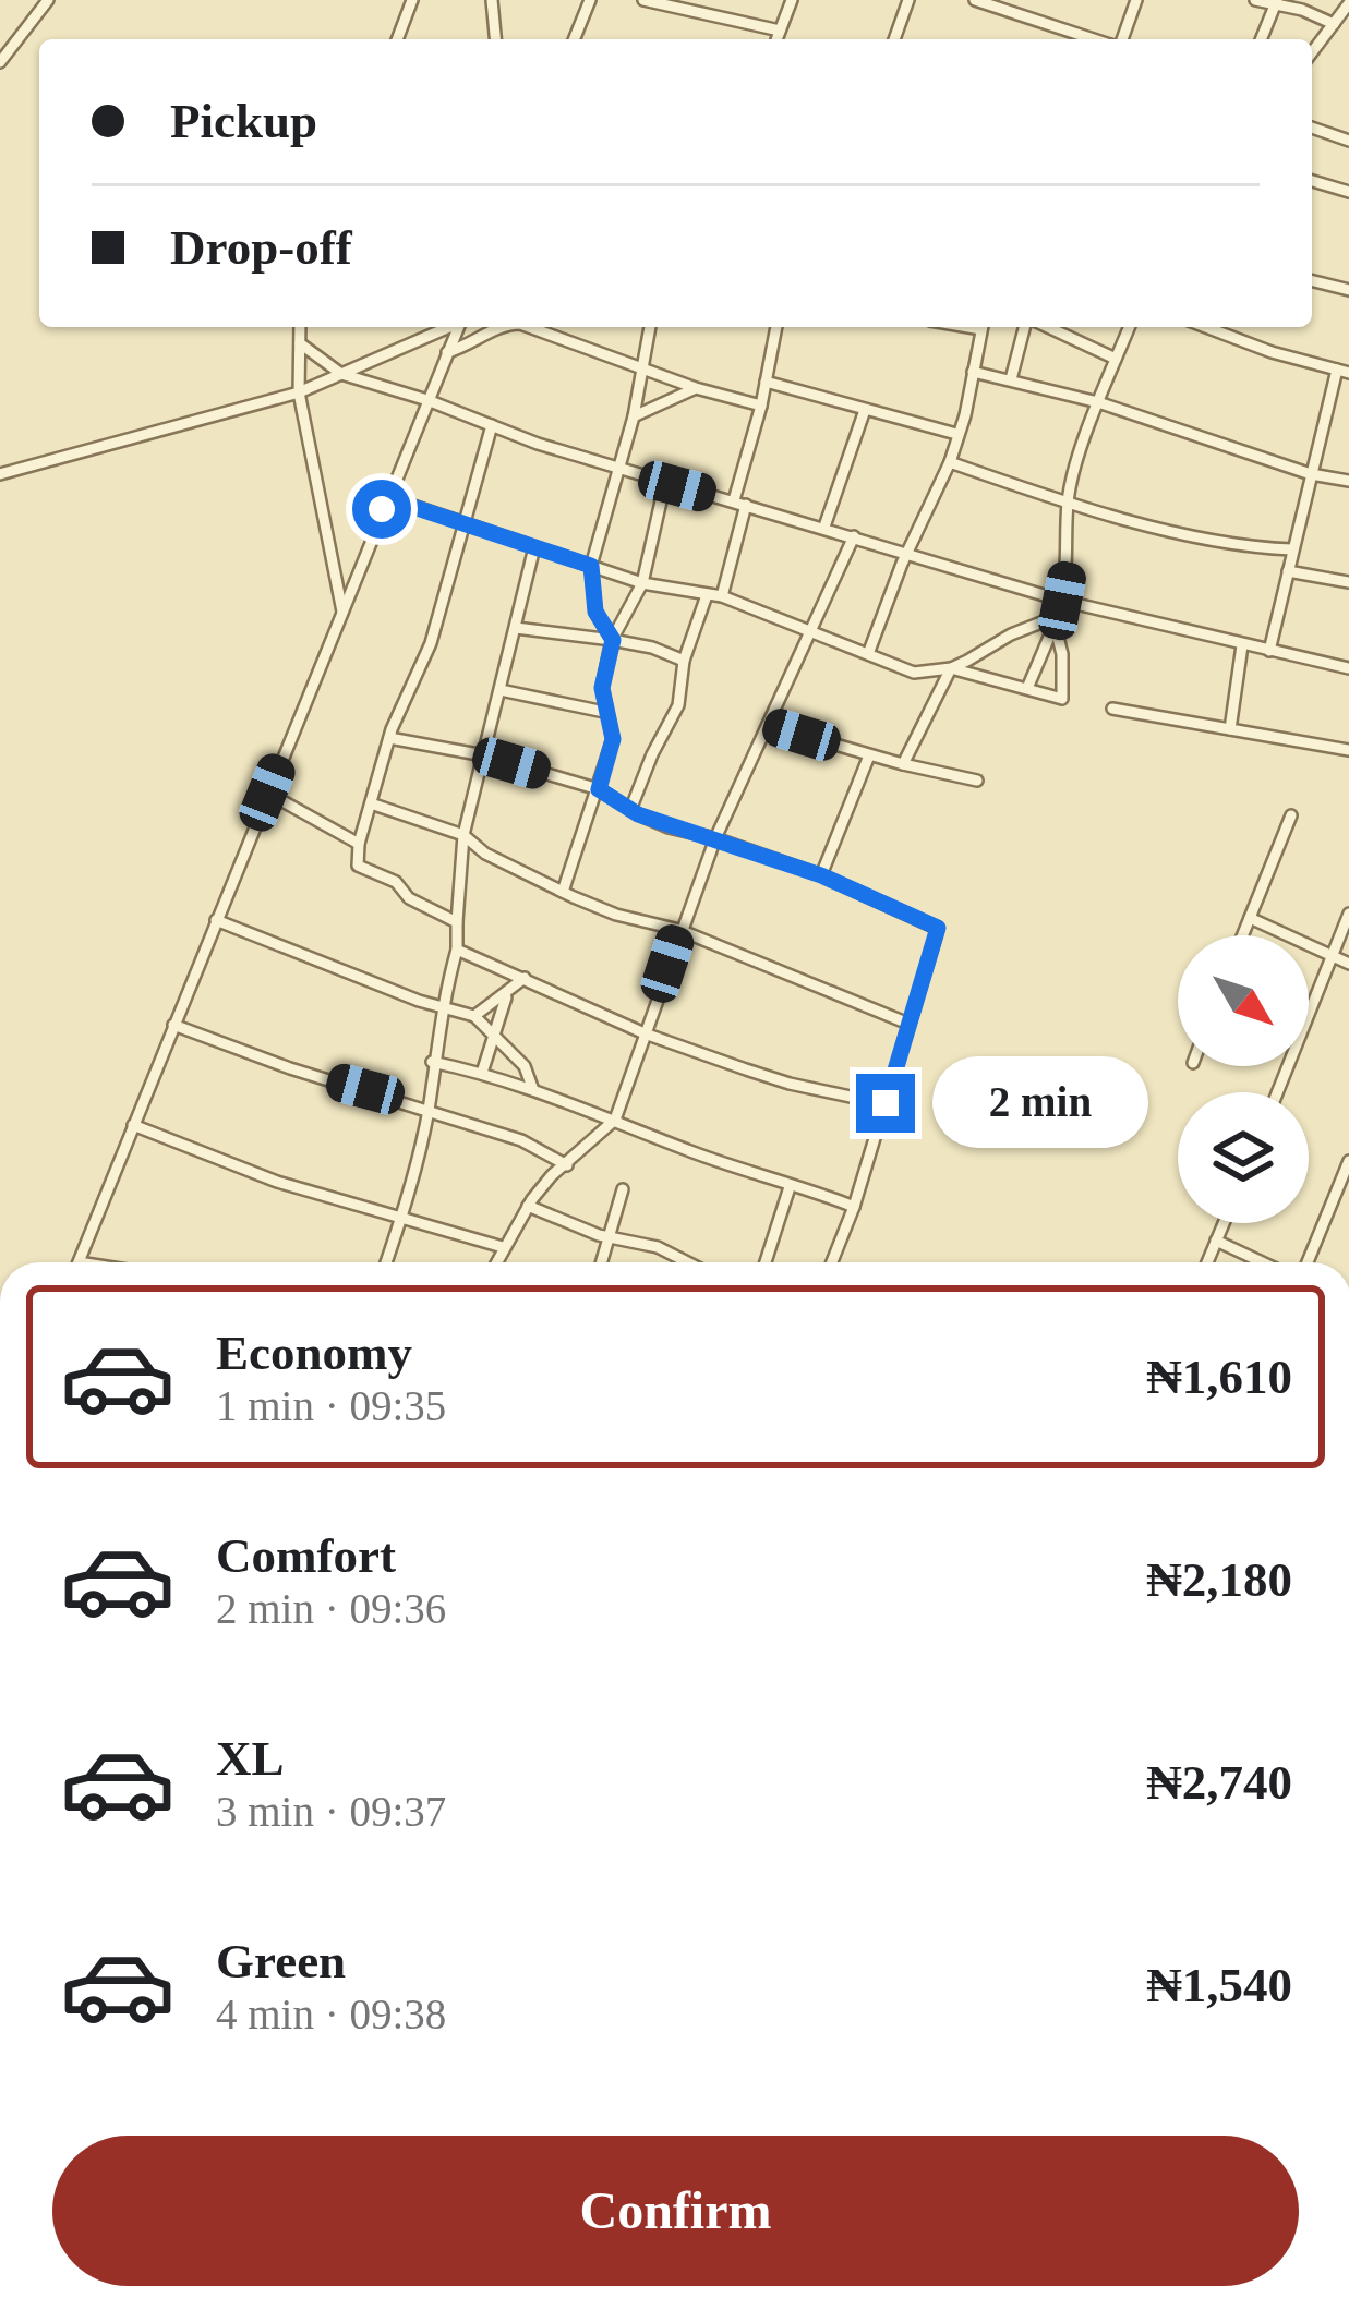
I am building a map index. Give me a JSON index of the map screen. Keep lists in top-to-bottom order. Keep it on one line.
{"north":"bottom right","page":{"banner":["Pickup","Drop-off"],"bubble":"2 min","list":[{"name":"Economy","note":"1 min · 09:35","value":"₦1,610"},{"name":"Comfort","note":"2 min · 09:36","value":"₦2,180"},{"name":"XL","note":"3 min · 09:37","value":"₦2,740"},{"name":"Green","note":"4 min · 09:38","value":"₦1,540"}],"buttons":"Confirm"}}
